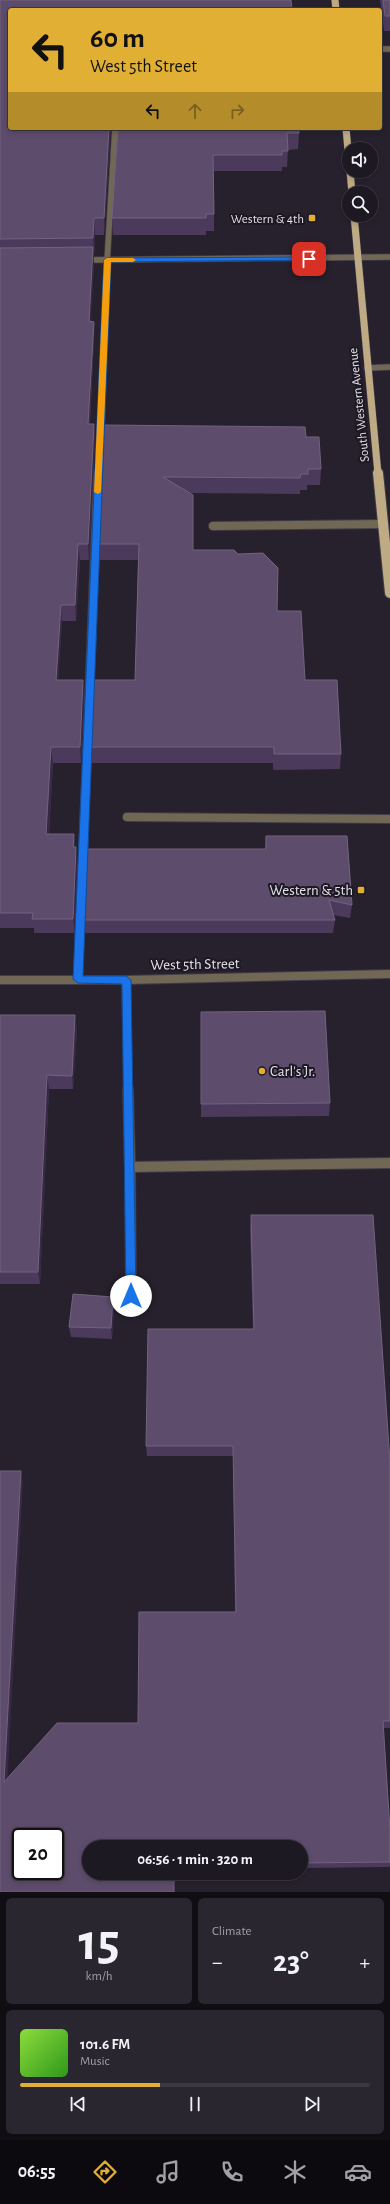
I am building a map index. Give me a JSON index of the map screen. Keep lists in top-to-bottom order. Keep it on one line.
{"streets":{"main road":["South Western Avenue"],"street":["West 5th Street"]},"places":{"transit":["Western & 4th","Western & 5th"],"other":["Carl's Jr."]},"page":{"turn":["60 m","West 5th Street"],"limit":"20","trip":"06:56 · 1 min · 320 m","tile":[["15","km/h"],"Climate"],"heat":["−","23°","+"],"song":["101.6 FM","Music"],"tabs":"06:55"}}
